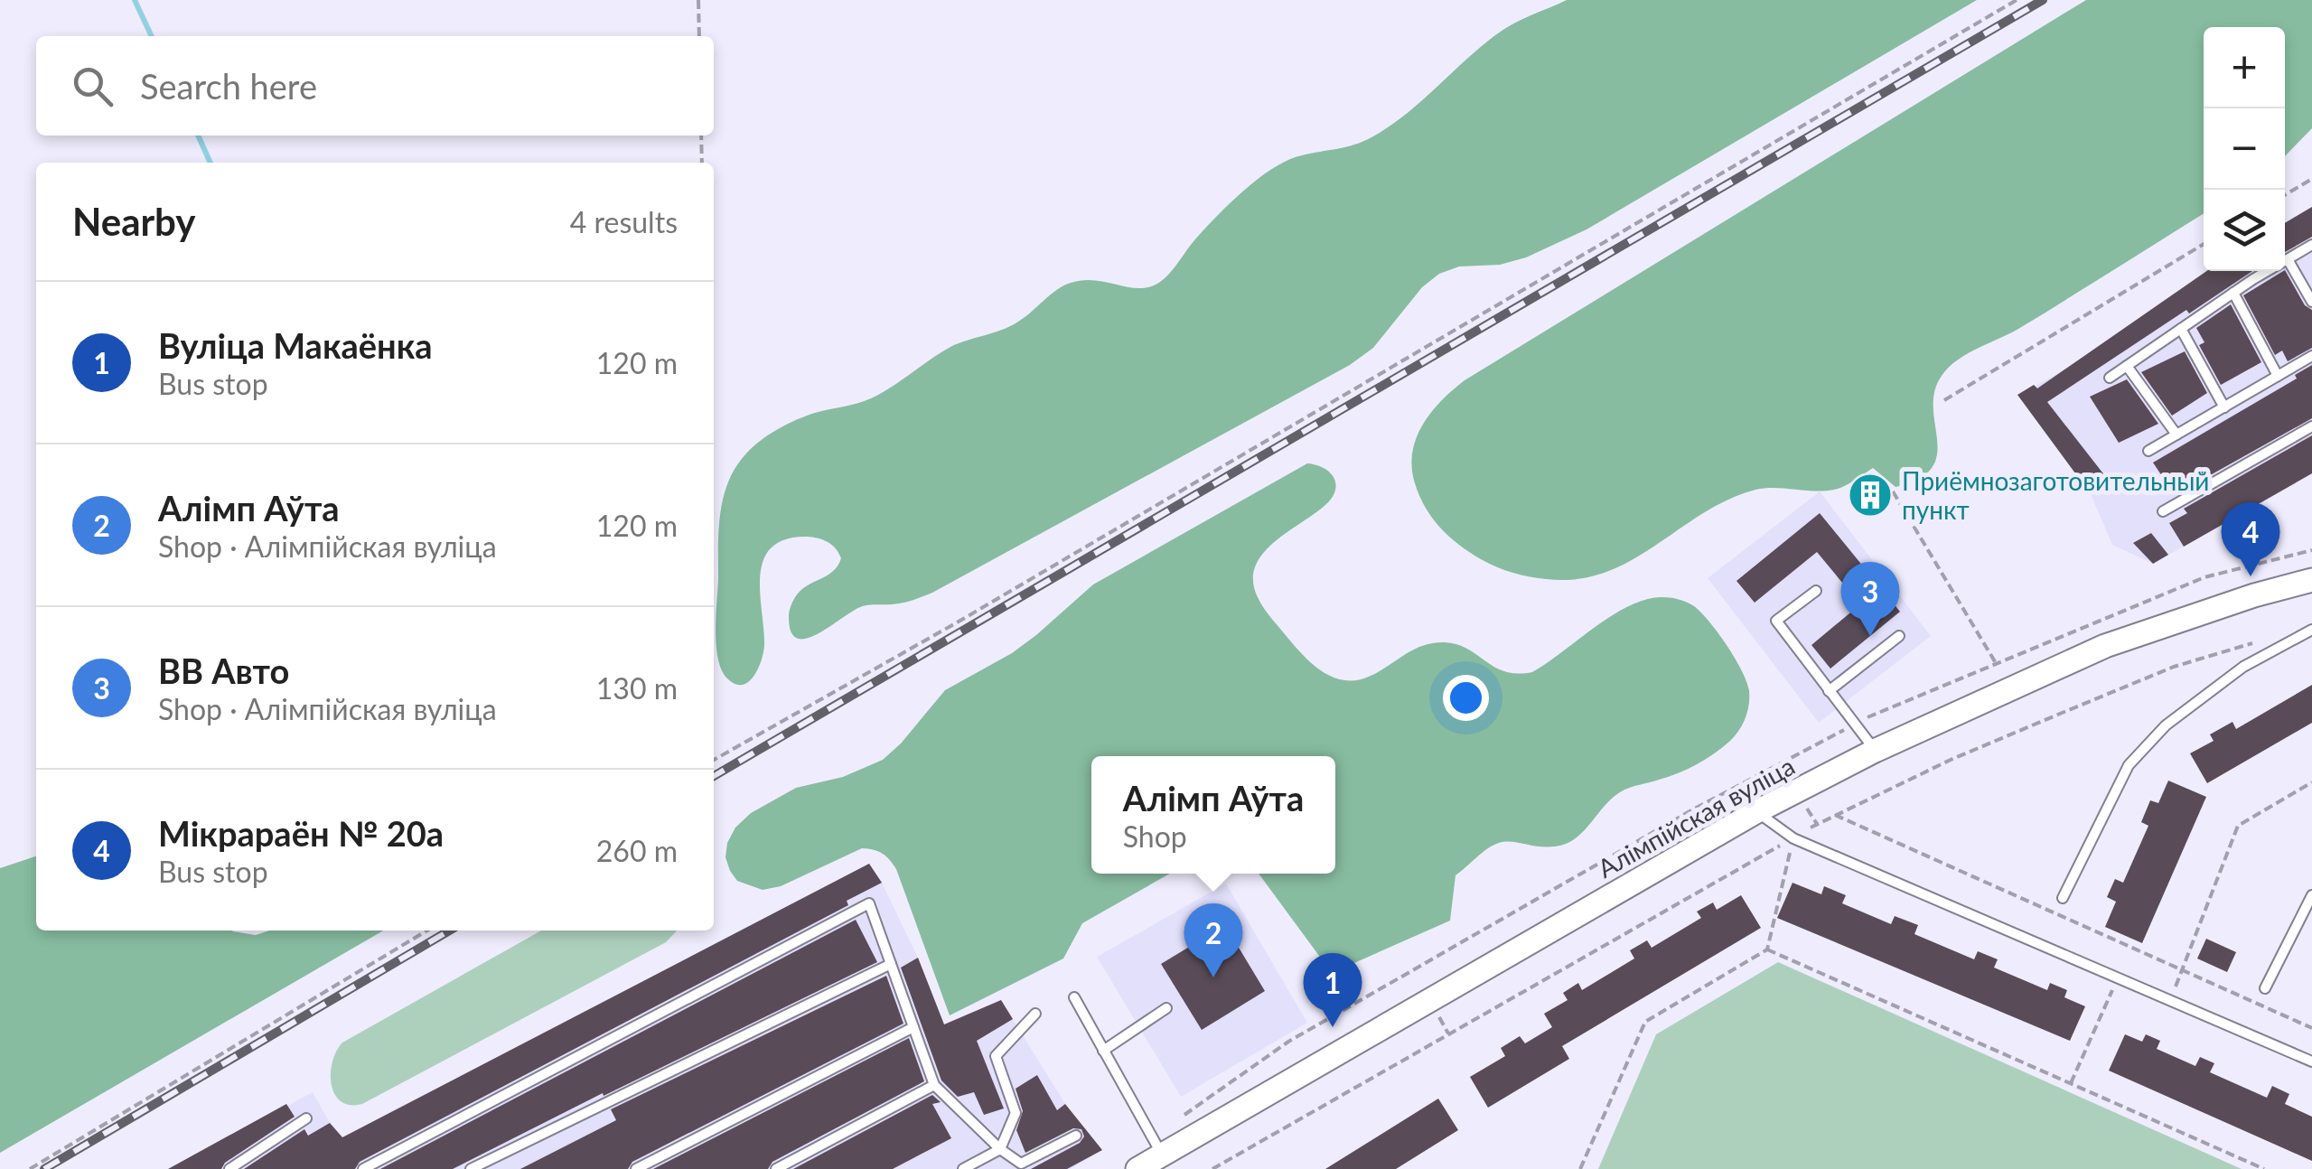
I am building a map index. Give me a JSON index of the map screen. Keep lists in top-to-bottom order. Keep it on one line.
{"streets":{"street":["Алімпійская вуліца"]},"places":{"building":["Приёмнозаготовительный пункт"]},"page":{"map_buttons":["+","−"],"search":"Search here","heading":["Nearby","4 results"],"list":[{"mark":"1","name":"Вуліца Макаёнка","note":"Bus stop","value":"120 m"},{"mark":"2","name":"Алімп Аўта","note":"Shop · Алімпійская вуліца","value":"120 m"},{"mark":"3","name":"ВВ Авто","note":"Shop · Алімпійская вуліца","value":"130 m"},{"mark":"4","name":"Мікрараён № 20а","note":"Bus stop","value":"260 m"}],"pins":["4","3","2","1"],"popup":["Алімп Аўта","Shop"]}}
